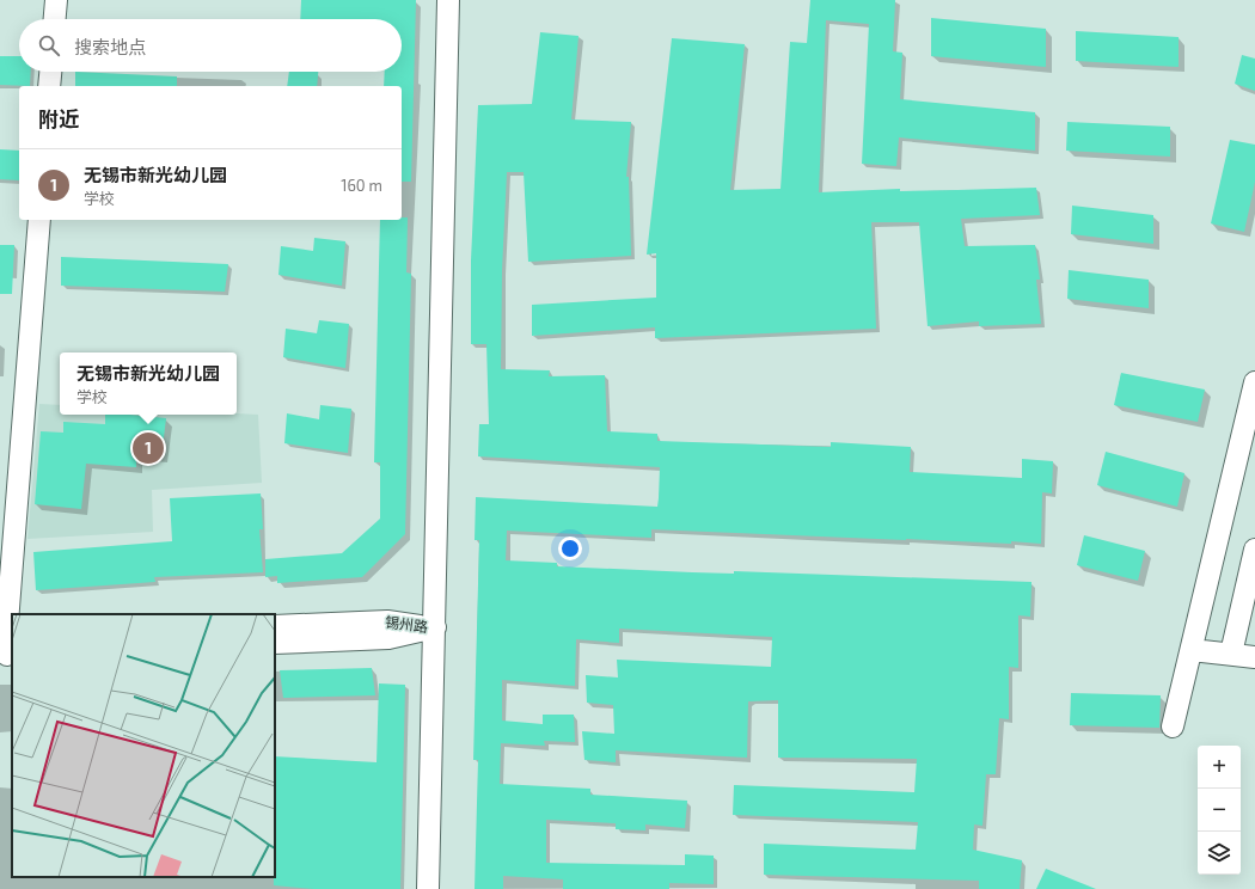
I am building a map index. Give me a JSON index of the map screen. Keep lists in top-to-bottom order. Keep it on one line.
{"streets":{"street":["锡州路"]},"page":{"search":"搜索地点","heading":"附近","list":[{"mark":"1","name":"无锡市新光幼儿园","note":"学校","value":"160 m"}],"popup":["无锡市新光幼儿园","学校"],"pins":"1","map_buttons":["+","−"]}}
